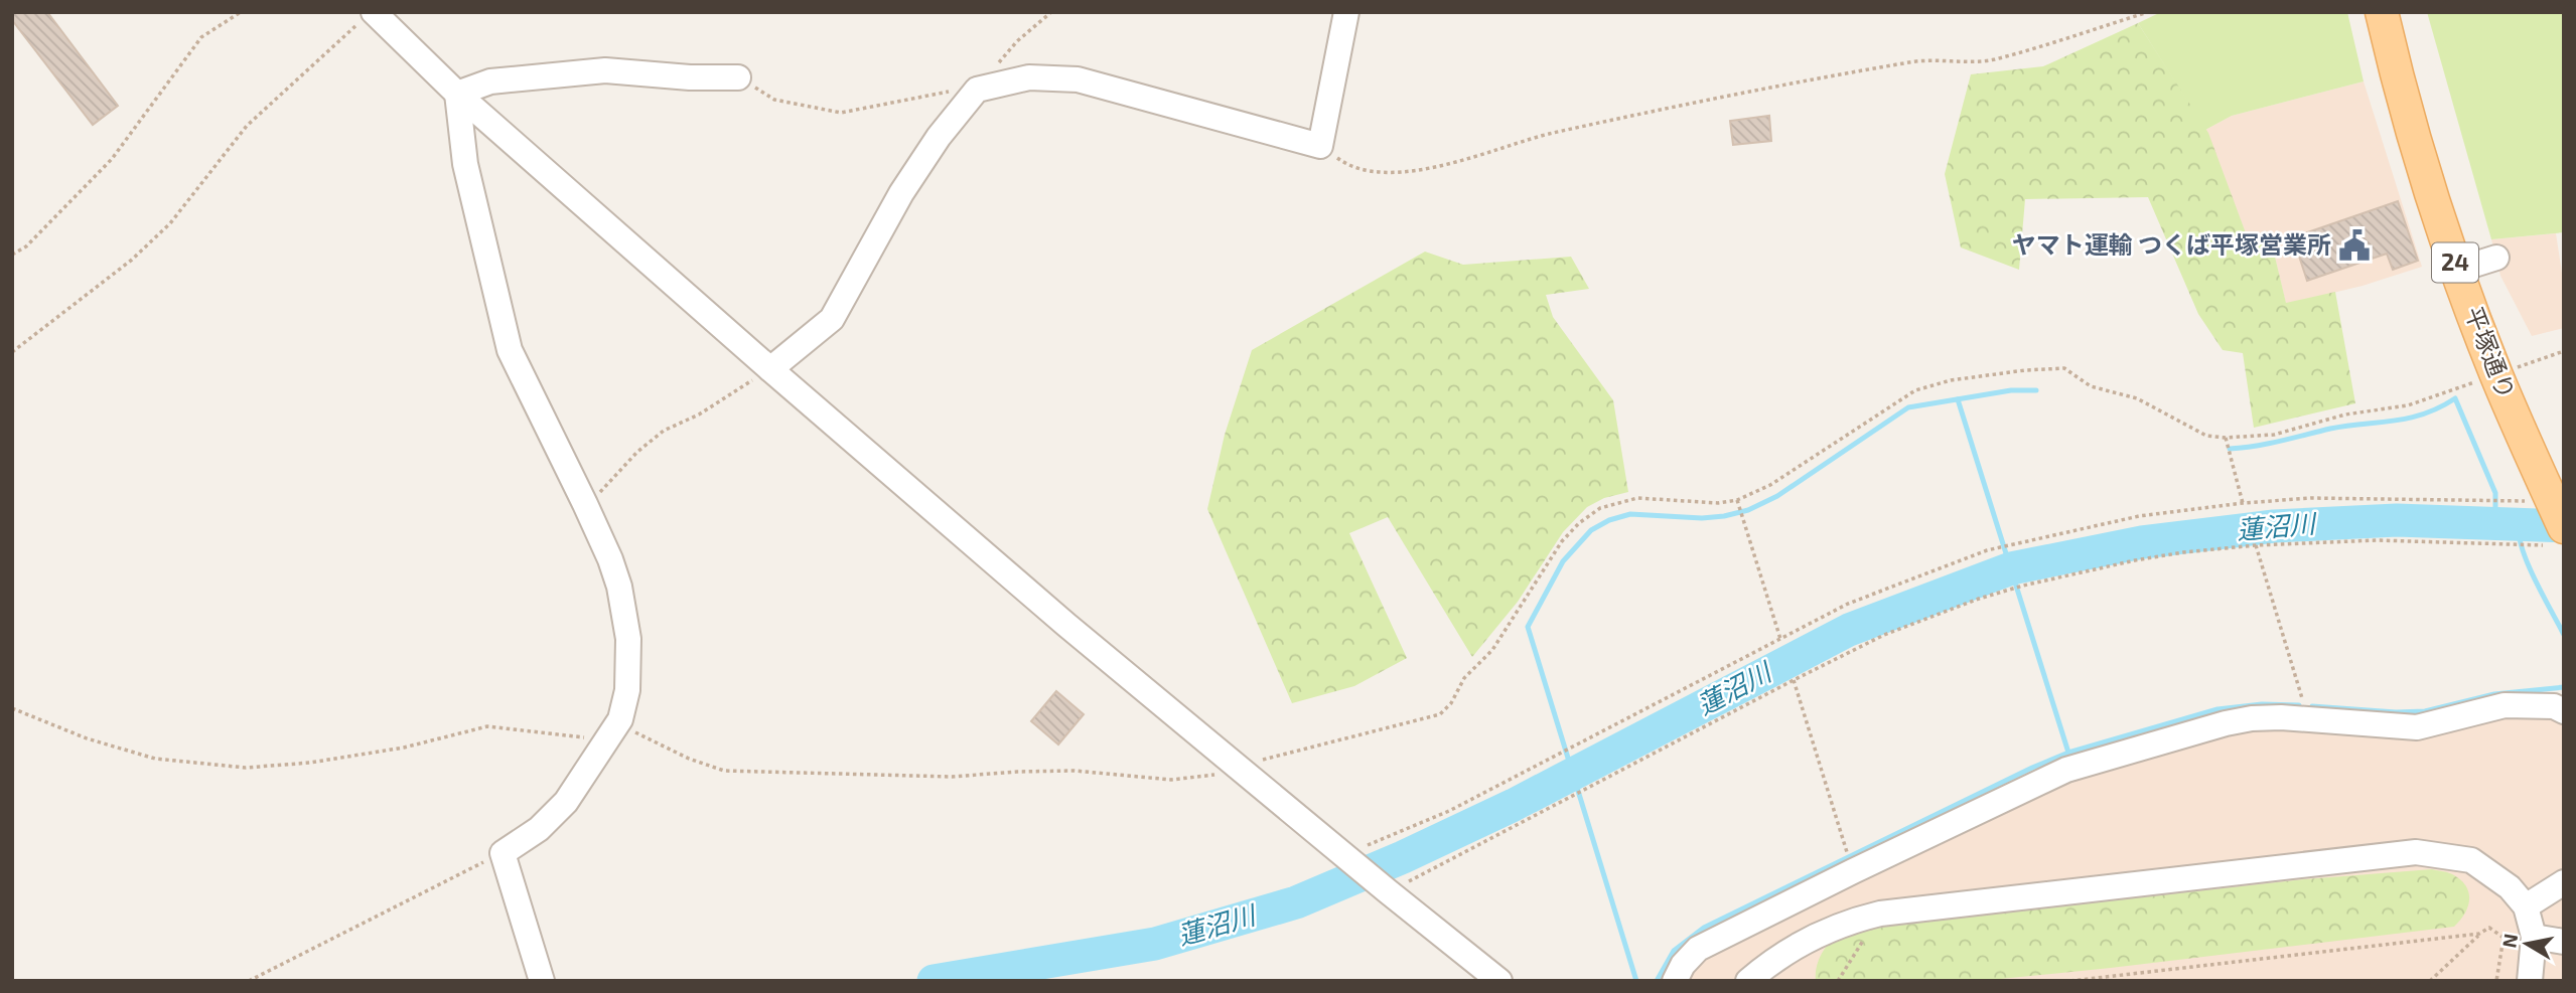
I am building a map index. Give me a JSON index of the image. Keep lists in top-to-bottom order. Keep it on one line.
{"streets":{"main road":["24","平塚通り"]},"water":["蓮沼川"],"places":{"public building":["ヤマト運輸 つくば平塚営業所"]},"north":"left"}
